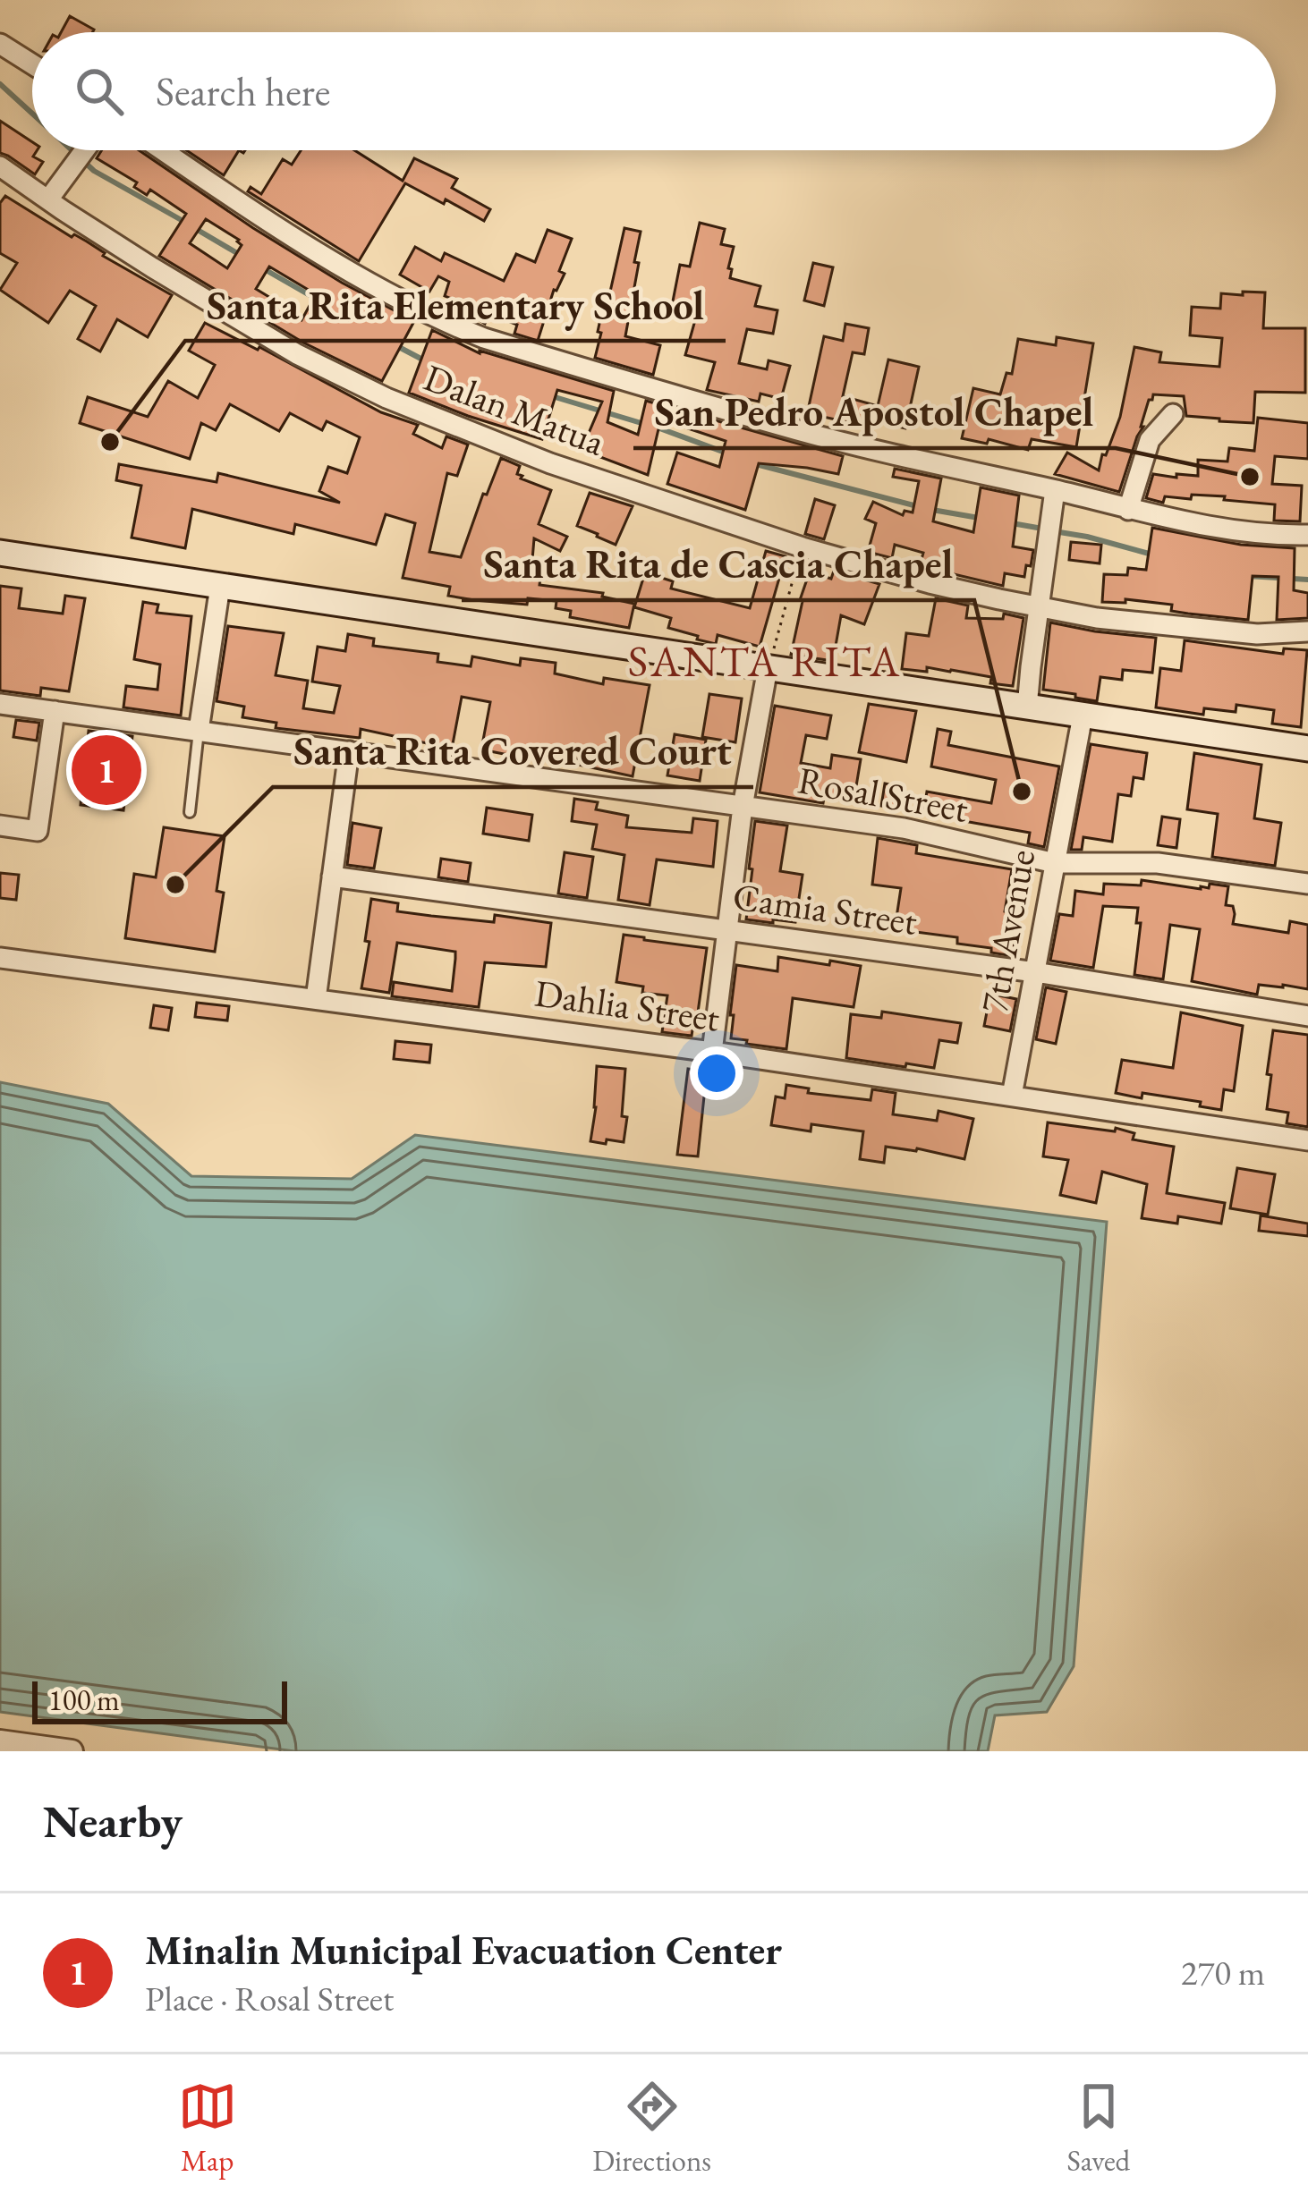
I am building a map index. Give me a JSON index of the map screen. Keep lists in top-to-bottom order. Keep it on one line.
{"streets":{"street":["Dalan Matua","Rosal Street","Camia Street","7th Avenue","Dahlia Street"]},"crossings":[["Rosal Street","7th Avenue"],["Camia Street","7th Avenue"],["7th Avenue","Dahlia Street"]],"districts":["SANTA RITA"],"places":["Santa Rita Elementary School","San Pedro Apostol Chapel","Santa Rita de Cascia Chapel","Santa Rita Covered Court"],"scale_bar":"100 m","page":{"search":"Search here","pins":"1","scale":"100 m","heading":"Nearby","list":[{"mark":"1","name":"Minalin Municipal Evacuation Center","note":"Place · Rosal Street","value":"270 m"}],"nav":["Map","Directions","Saved"]}}
